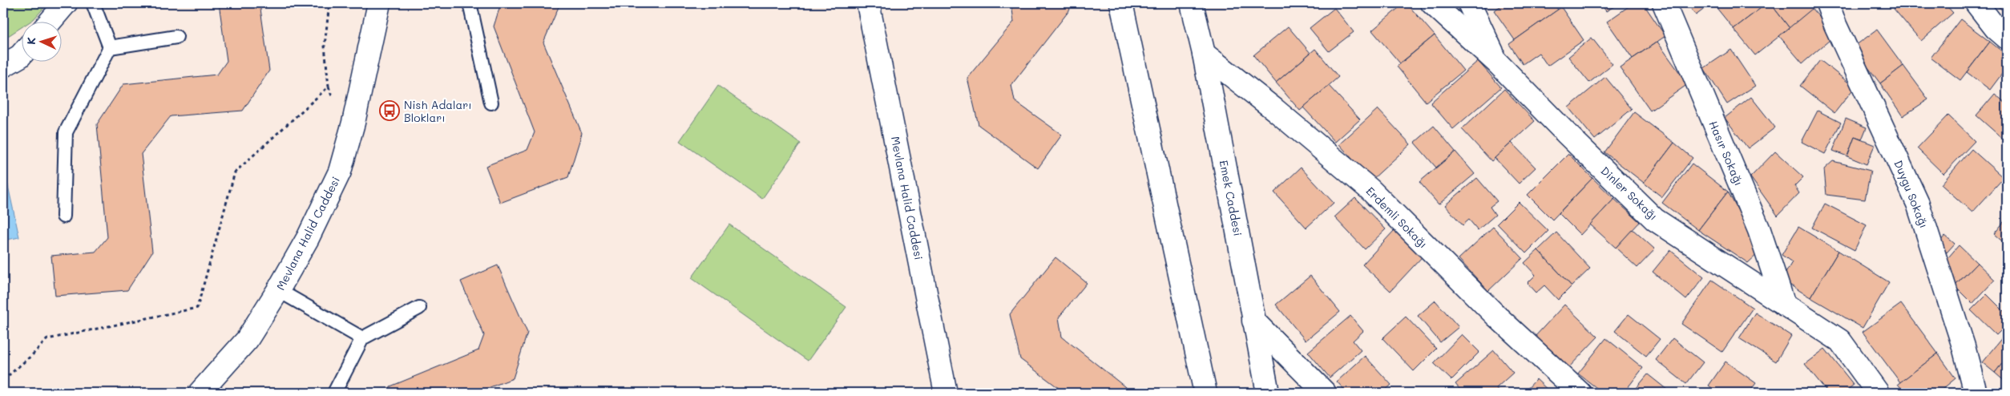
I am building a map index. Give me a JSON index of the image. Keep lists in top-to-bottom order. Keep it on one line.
{"streets":{"street":["Hasır Sokağı","Dinler Sokağı","Duygu Sokağı","Mevlana Halid Caddesi","Emek Caddesi","Erdemli Sokağı"]},"crossings":[["Hasır Sokağı","Dinler Sokağı"],["Emek Caddesi","Erdemli Sokağı"]],"places":{"bus stop":["Nish Adaları Blokları"]},"north":"left"}
